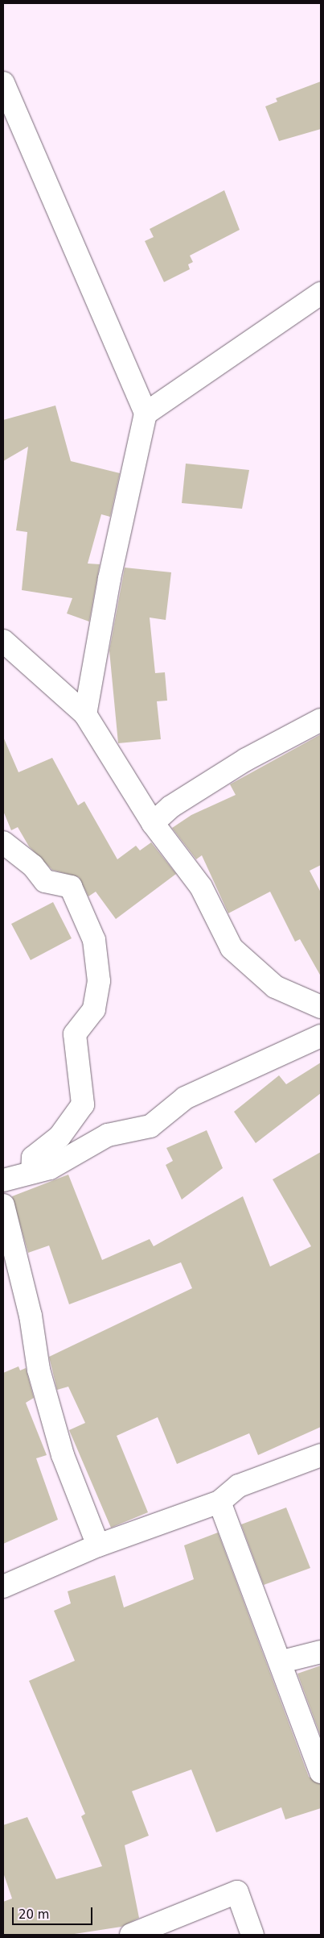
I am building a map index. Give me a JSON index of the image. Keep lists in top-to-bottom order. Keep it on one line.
{"scale_bar":"20 m"}
